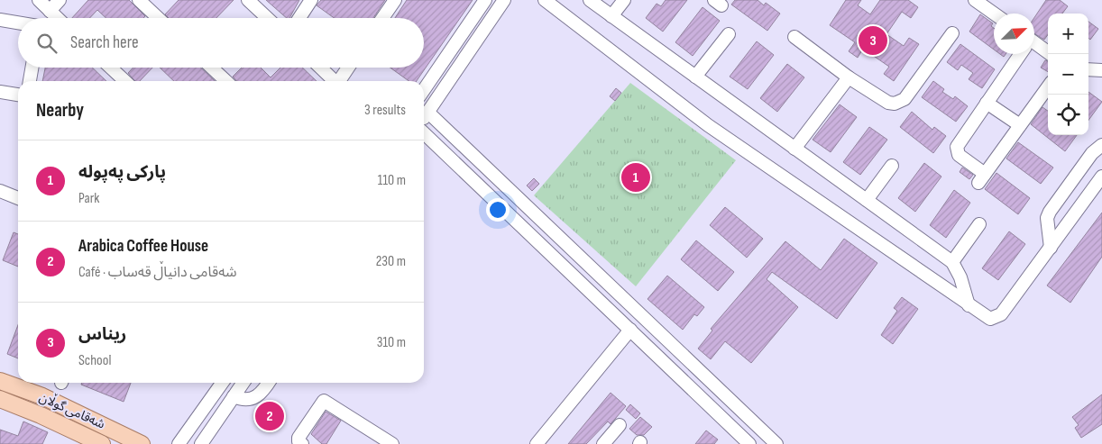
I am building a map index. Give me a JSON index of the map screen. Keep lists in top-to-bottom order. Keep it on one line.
{"streets":{"main road":["شەقامی گوڵان"]},"north":"top right","page":{"map_buttons":["+","−"],"search":"Search here","pins":["3","1","2"],"heading":["Nearby","3 results"],"list":[{"mark":"1","name":"پارکی پەپولە","note":"Park","value":"110 m"},{"mark":"2","name":"Arabica Coffee House","note":"Café · شەقامی دانیاڵ قەساب","value":"230 m"},{"mark":"3","name":"ريناس","note":"School","value":"310 m"}]}}
